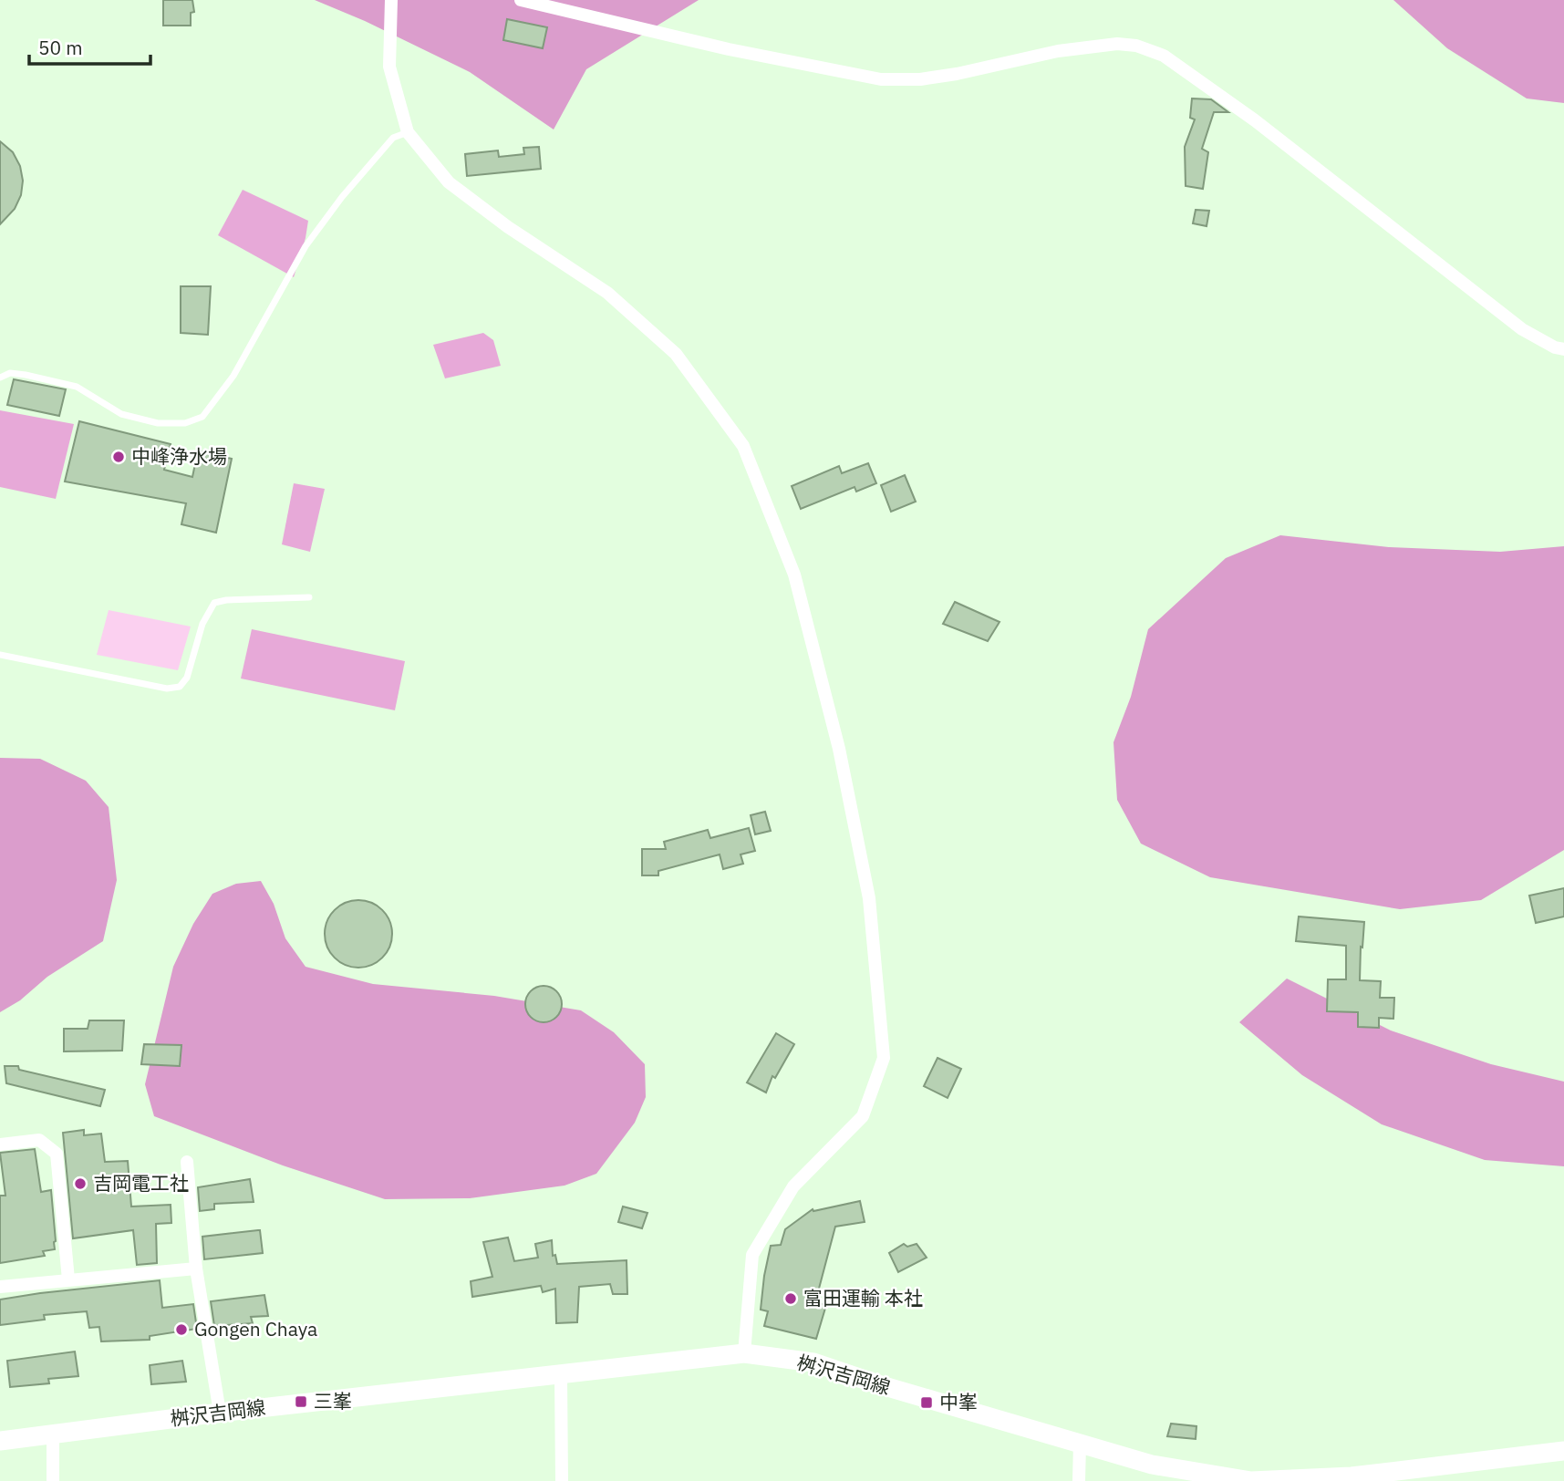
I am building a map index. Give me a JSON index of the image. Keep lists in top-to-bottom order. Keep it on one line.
{"streets":{"main road":["桝沢吉岡線"]},"places":{"other":["中峰浄水場","吉岡電工社","富田運輸 本社","Gongen Chaya"],"transit":["三峯","中峯"]},"scale_bar":"50 m"}
